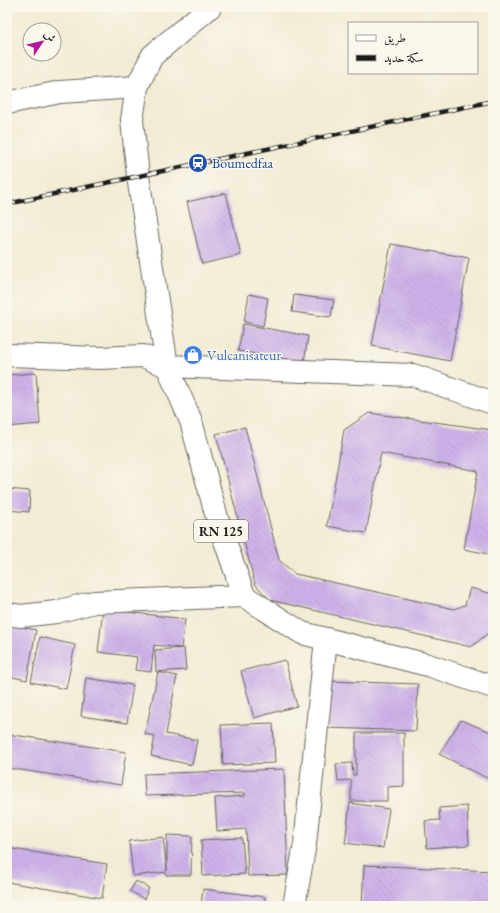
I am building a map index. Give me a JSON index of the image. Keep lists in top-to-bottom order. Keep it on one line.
{"streets":{"street":["RN 125"]},"places":{"station":["Boumedfaa"],"shop":["Vulcanisateur"]},"legend":["طريق","سكة حديد"],"north":"top right"}
